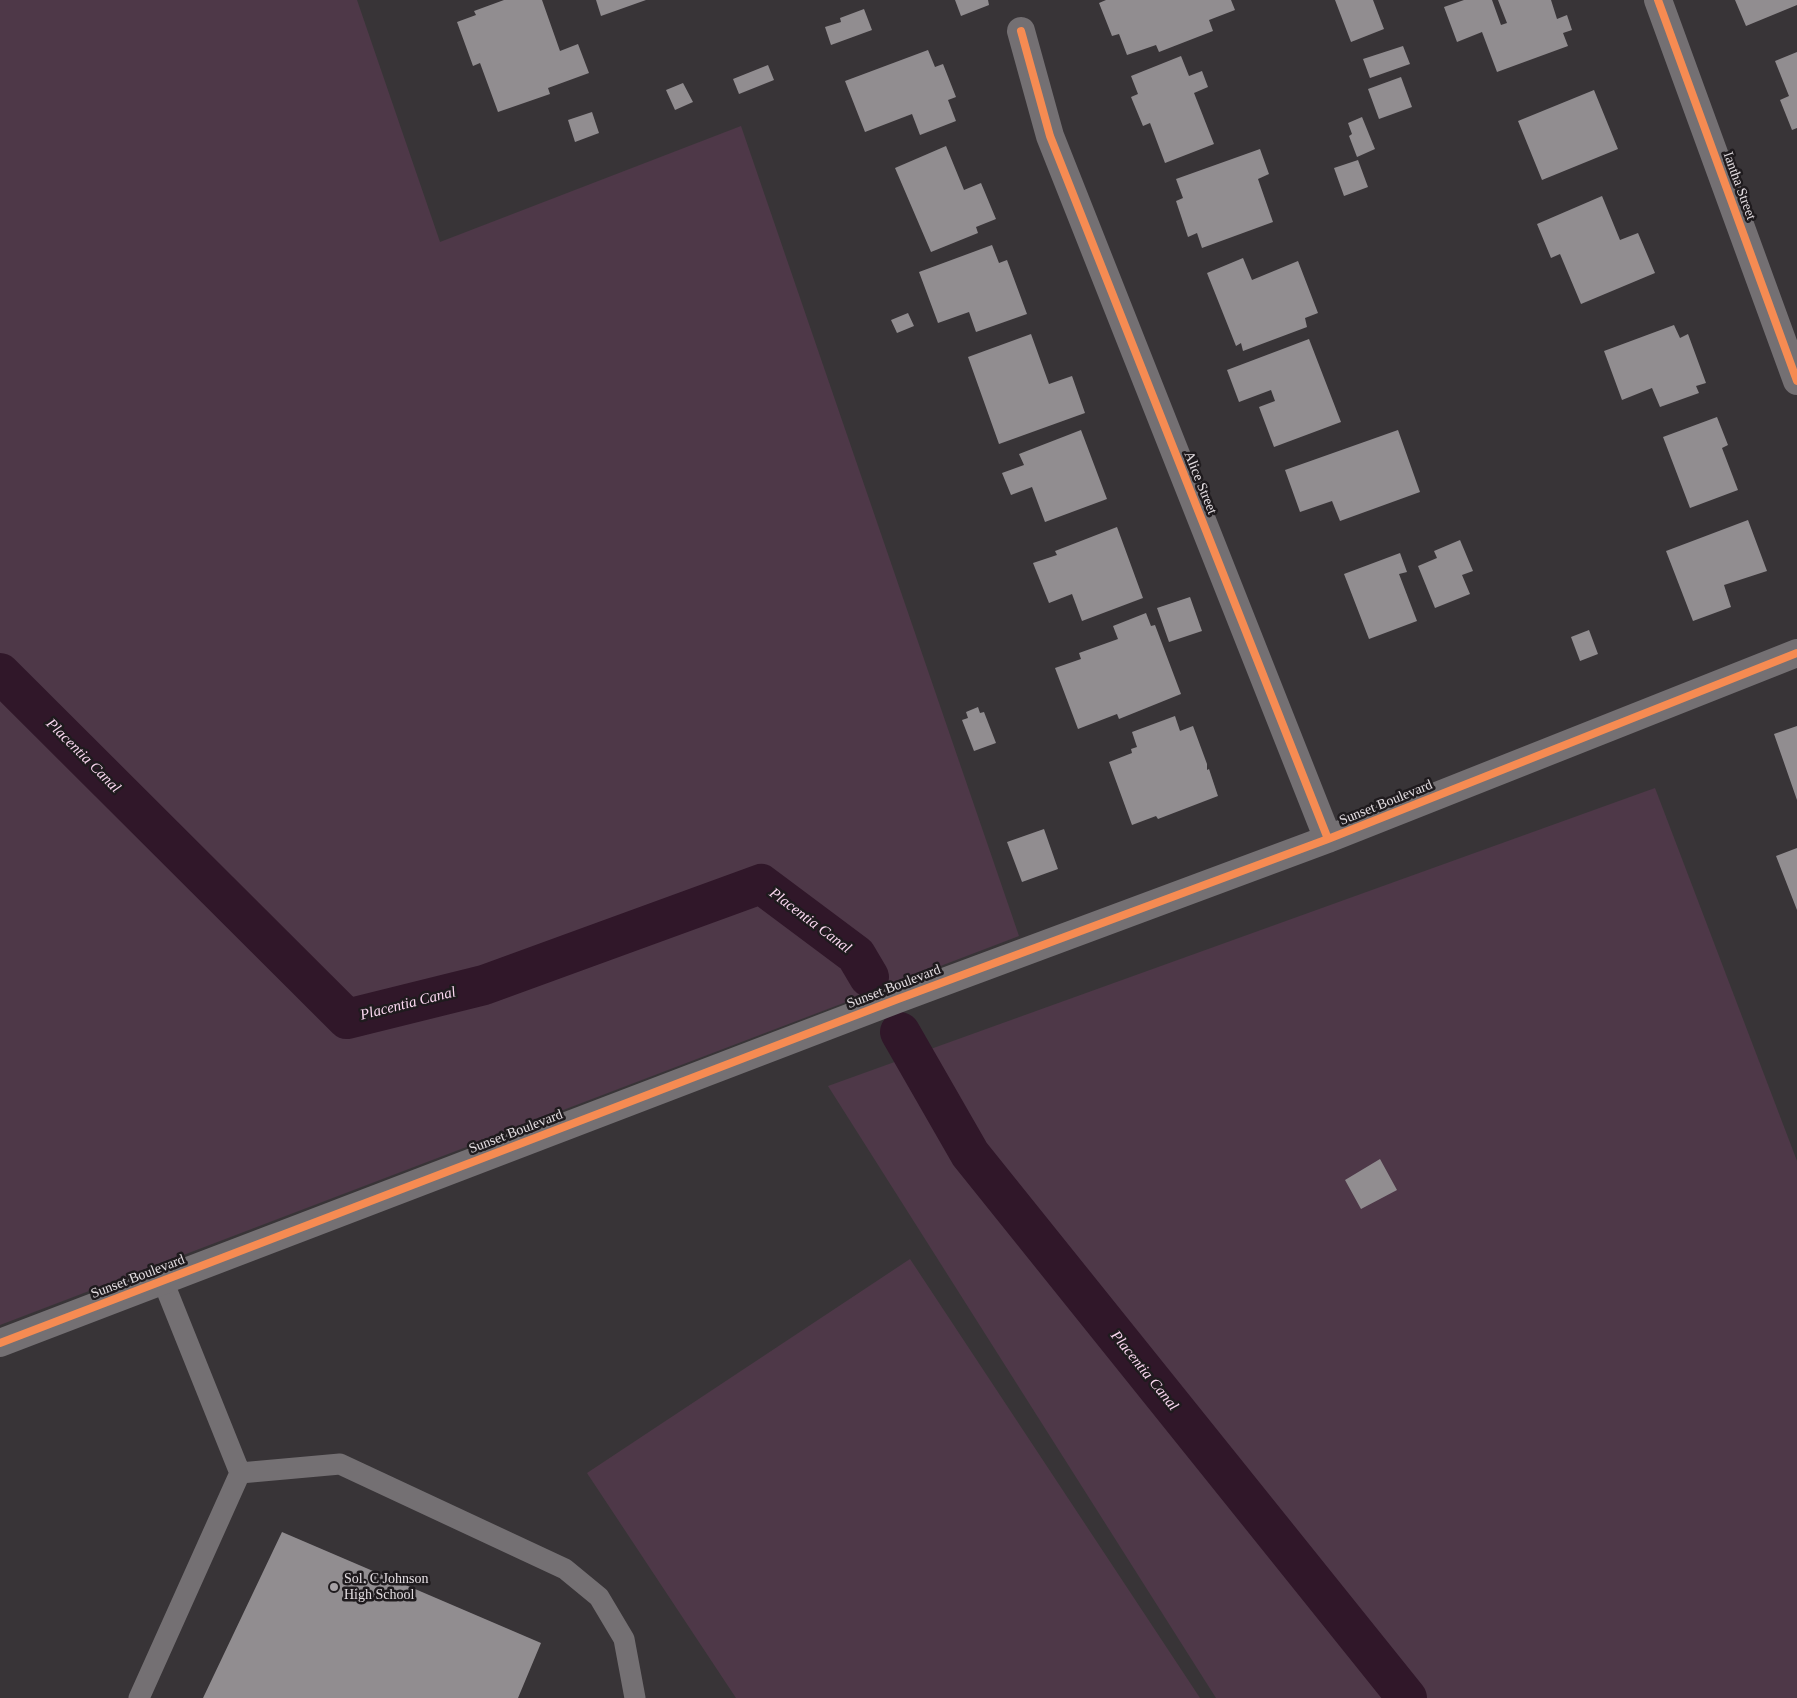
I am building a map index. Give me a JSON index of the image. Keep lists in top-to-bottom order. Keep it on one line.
{"streets":{"street":["Iantha Street","Alice Street","Sunset Boulevard"]},"crossings":[["Alice Street","Sunset Boulevard"]],"water":["Placentia Canal"],"places":["Sol. C Johnson High School"]}
